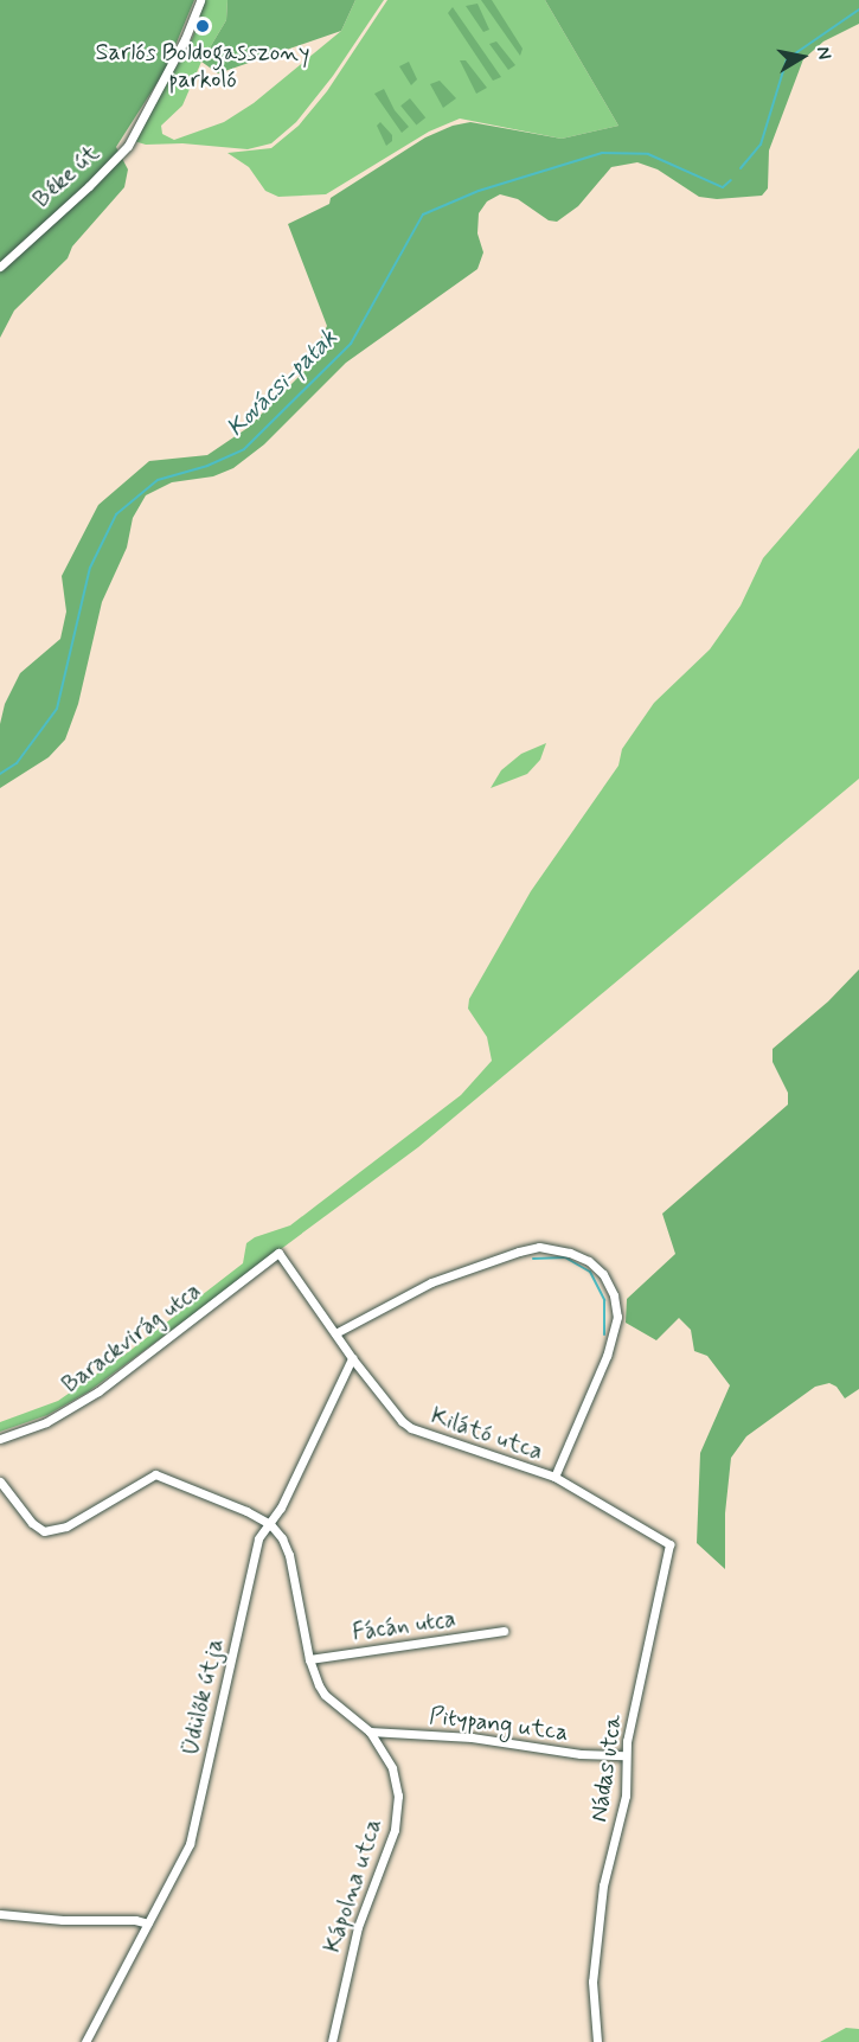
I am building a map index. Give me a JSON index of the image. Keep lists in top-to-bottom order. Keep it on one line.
{"streets":{"street":["Béke út","Barackvirág utca","Kilátó utca","Fácán utca","Üdülők útja","Pitypang utca","Nádas utca","Kápolna utca"]},"crossings":[["Barackvirág utca","Kilátó utca"],["Kilátó utca","Üdülők útja"],["Kilátó utca","Nádas utca"],["Fácán utca","Kápolna utca"],["Üdülők útja","Kápolna utca"],["Pitypang utca","Nádas utca"],["Pitypang utca","Kápolna utca"]],"water":["Kovácsi-patak"],"places":["Sarlós Boldogasszony parkoló"],"north":"right"}
